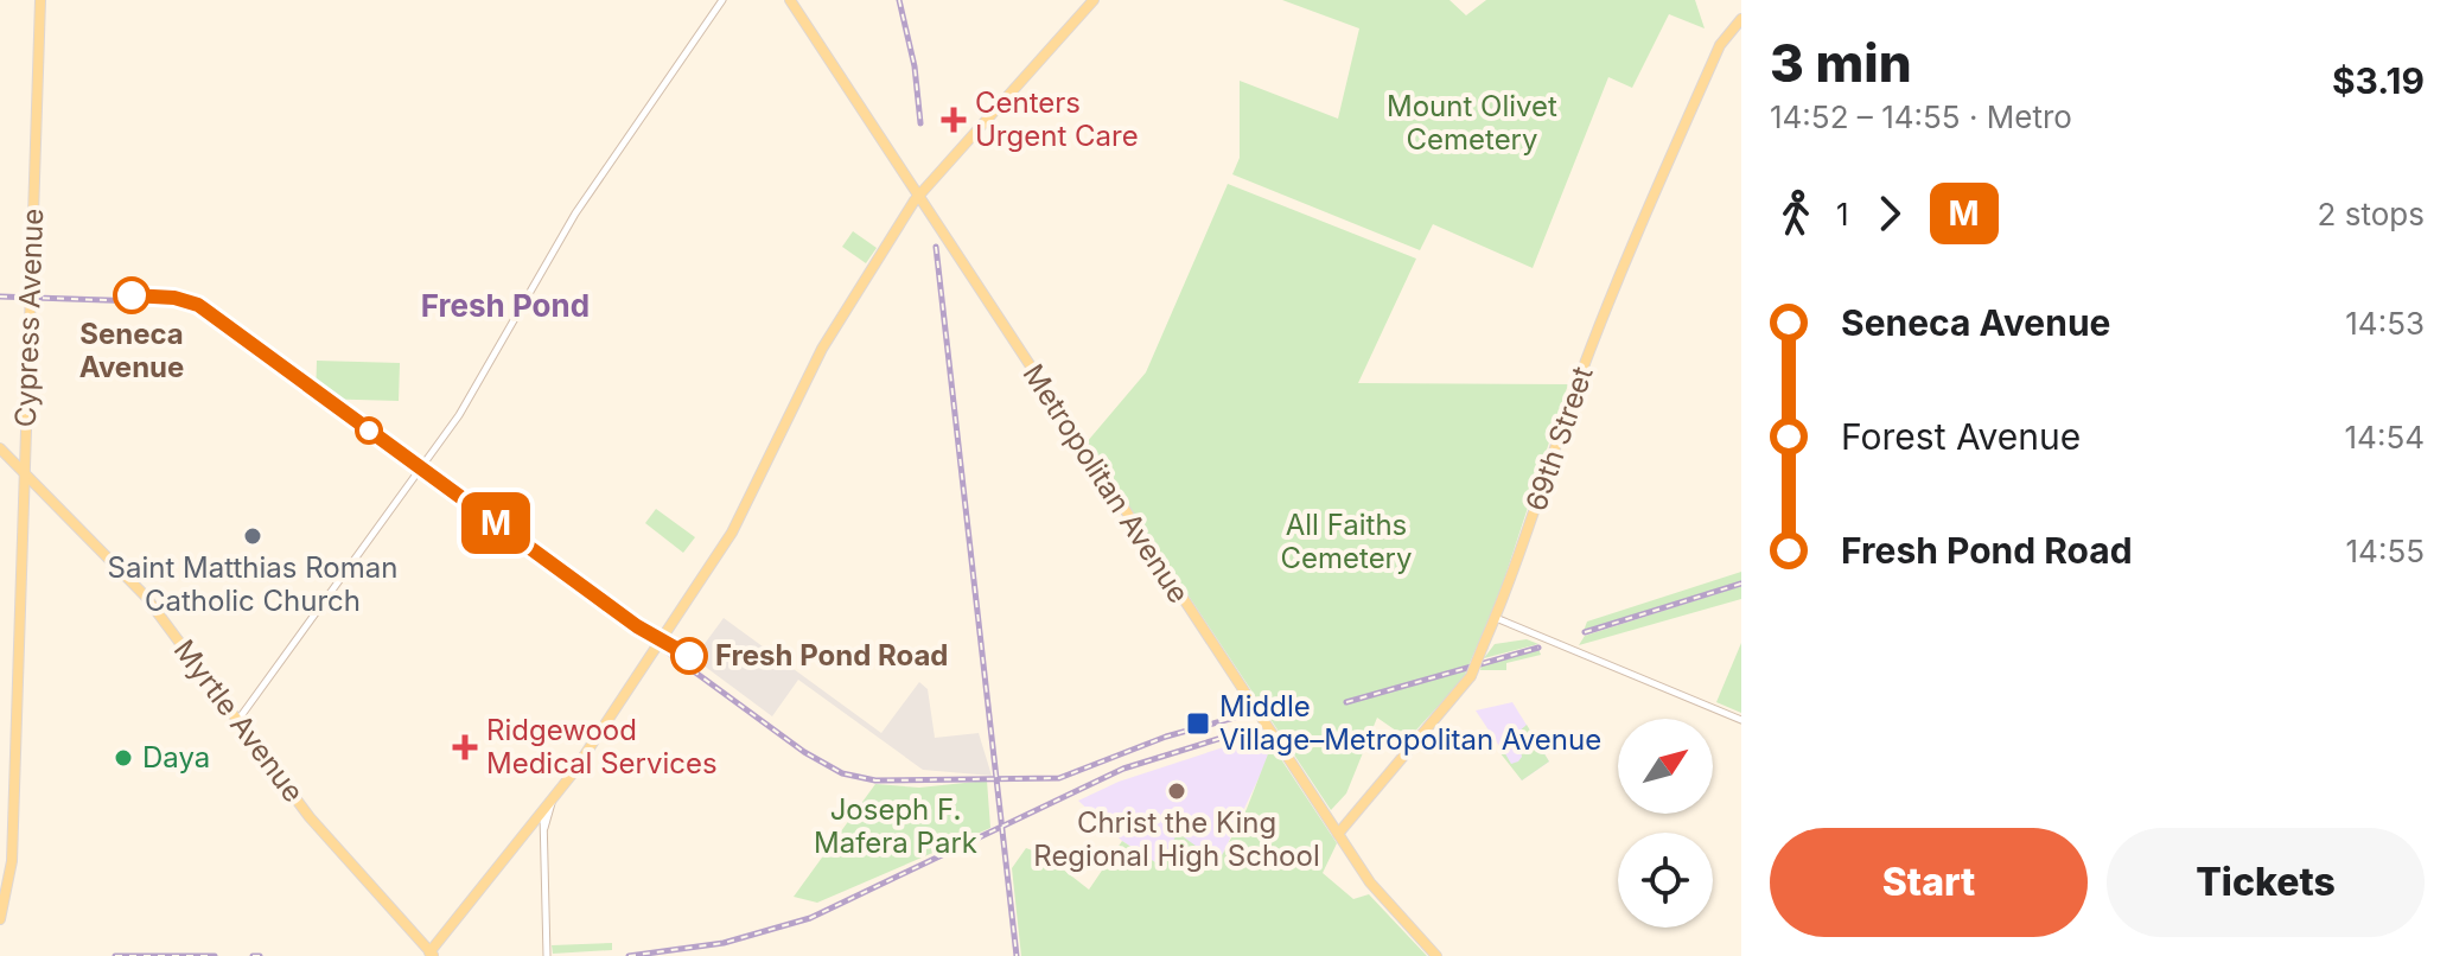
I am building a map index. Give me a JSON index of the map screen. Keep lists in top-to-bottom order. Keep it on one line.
{"streets":{"main road":["Cypress Avenue","69th Street","Metropolitan Avenue","Myrtle Avenue"]},"crossings":[["Cypress Avenue","Myrtle Avenue"],["69th Street","Metropolitan Avenue"]],"districts":["Fresh Pond"],"parks":["Mount Olivet Cemetery","All Faiths Cemetery","Joseph F. Mafera Park"],"places":{"health":["Centers Urgent Care","Ridgewood Medical Services"],"other":["Seneca Avenue","Saint Matthias Roman Catholic Church","Fresh Pond Road","Daya","Christ the King Regional High School"],"transit":["Middle Village–Metropolitan Avenue"]},"lines":["metro line M"],"north":"top right","page":{"on_map":"M","heading":["3 min","14:52 – 14:55 · Metro","$3.19"],"legs":["1","M","2 stops"],"list":[{"name":"Seneca Avenue","value":"14:53"},{"name":"Forest Avenue","value":"14:54"},{"name":"Fresh Pond Road","value":"14:55"}],"buttons":["Start","Tickets"]}}
